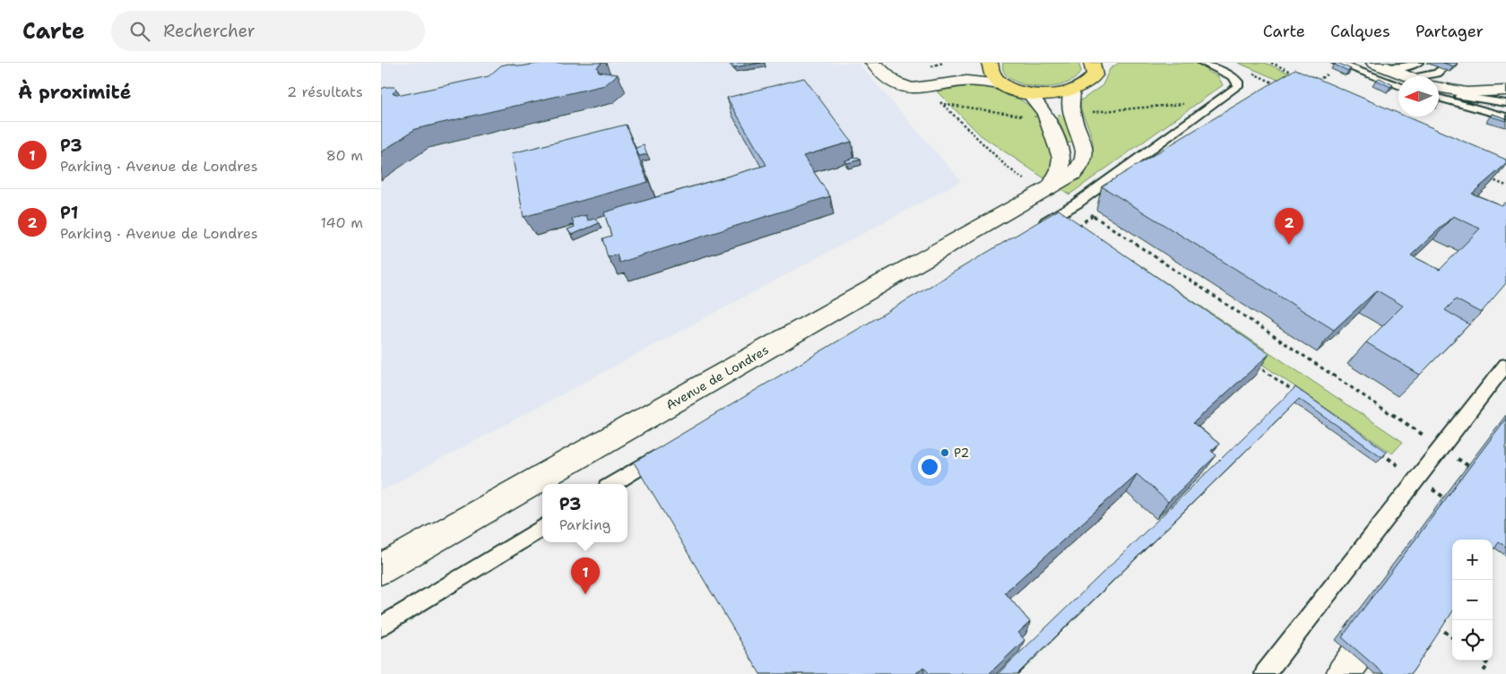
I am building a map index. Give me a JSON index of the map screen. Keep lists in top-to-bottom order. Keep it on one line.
{"streets":{"street":["Avenue de Londres"]},"places":["P2"],"north":"left","page":{"header":"Carte","search":"Rechercher","nav":["Carte","Calques","Partager"],"heading":["À proximité","2 résultats"],"list":[{"mark":"1","name":"P3","note":"Parking · Avenue de Londres","value":"80 m"},{"mark":"2","name":"P1","note":"Parking · Avenue de Londres","value":"140 m"}],"pins":["2","1"],"popup":["P3","Parking"],"map_buttons":["+","−"]}}
